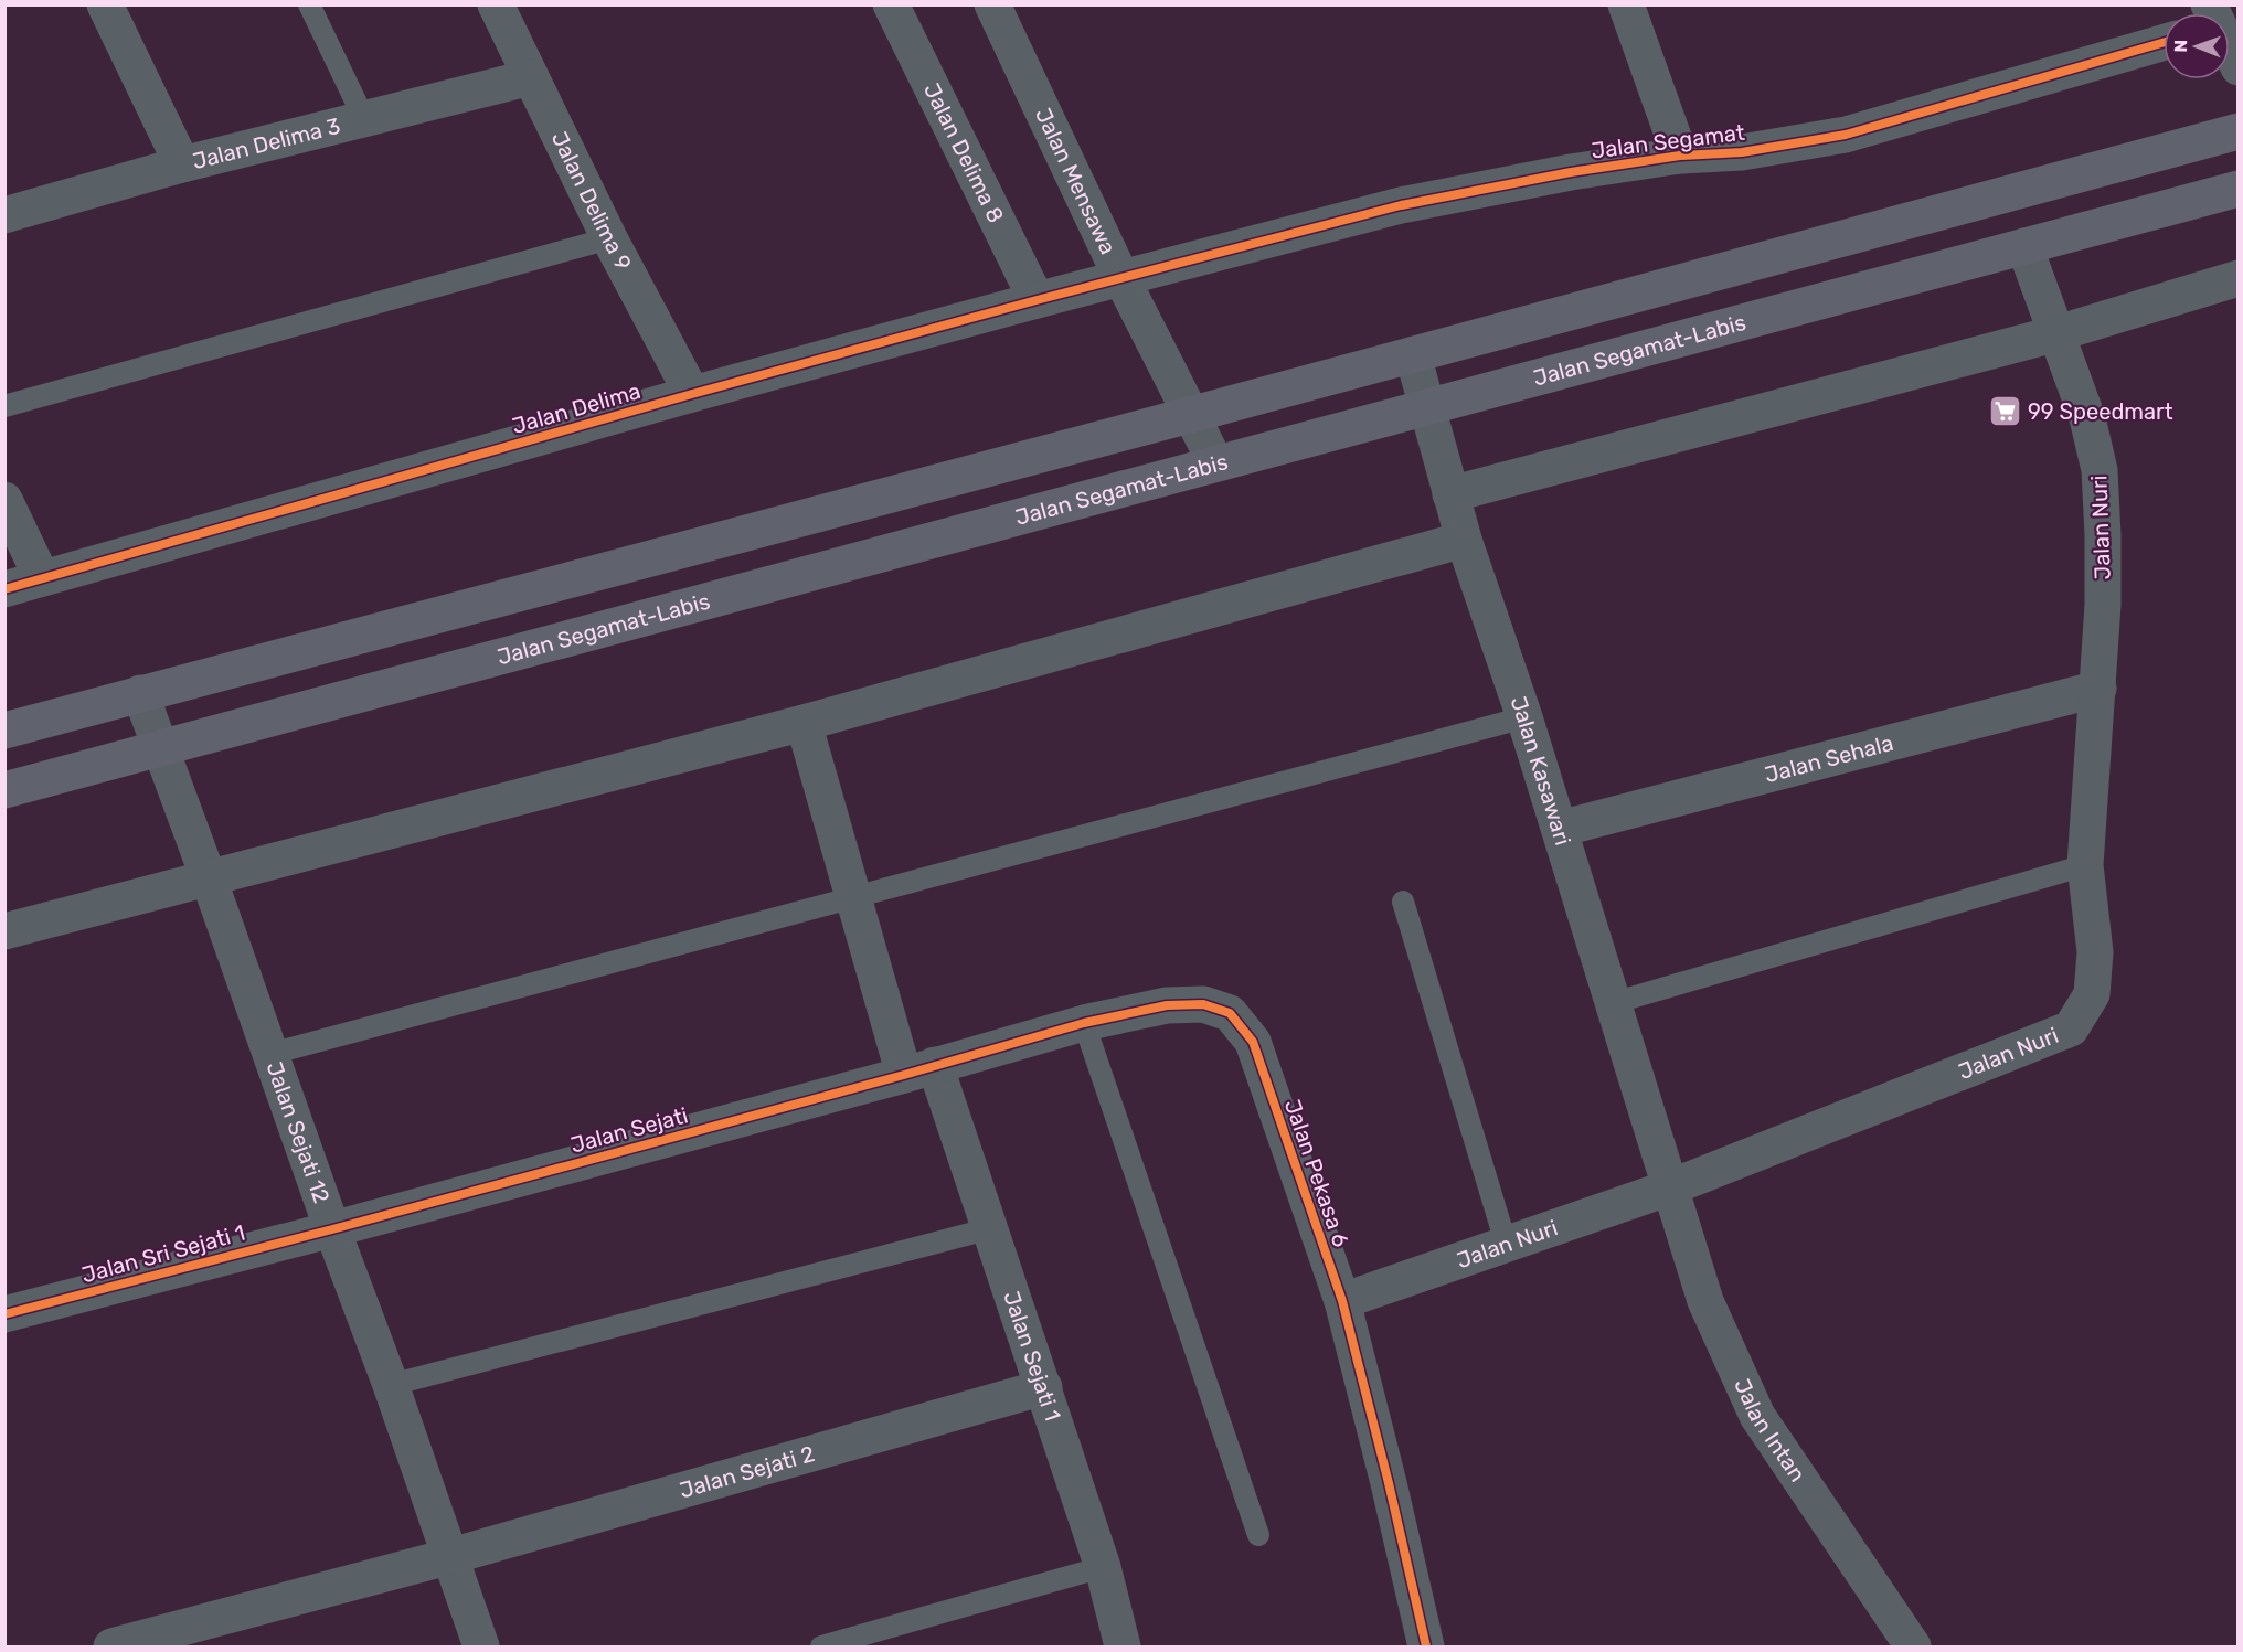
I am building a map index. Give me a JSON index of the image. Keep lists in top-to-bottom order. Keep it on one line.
{"streets":{"highway":["Jalan Segamat-Labis"],"street":["Jalan Segamat","Jalan Delima 3","Jalan Delima 8","Jalan Mensawa","Jalan Delima 9","Jalan Delima","Jalan Nuri","Jalan Sehala","Jalan Kasawari","Jalan Sejati","Jalan Sejati 12","Jalan Pekasa 6","Jalan Sri Sejati 1","Jalan Sejati 1","Jalan Intan","Jalan Sejati 2"]},"crossings":[["Jalan Segamat","Jalan Mensawa"],["Jalan Segamat","Jalan Delima"],["Jalan Delima 3","Jalan Delima 9"],["Jalan Delima 8","Jalan Delima"],["Jalan Mensawa","Jalan Segamat-Labis"],["Jalan Mensawa","Jalan Delima"],["Jalan Delima 9","Jalan Delima"],["Jalan Segamat-Labis","Jalan Nuri"],["Jalan Segamat-Labis","Jalan Kasawari"],["Jalan Segamat-Labis","Jalan Sejati 12"],["Jalan Nuri","Jalan Sehala"],["Jalan Nuri","Jalan Kasawari"],["Jalan Nuri","Jalan Pekasa 6"],["Jalan Nuri","Jalan Intan"],["Jalan Sehala","Jalan Kasawari"],["Jalan Kasawari","Jalan Intan"],["Jalan Sejati","Jalan Sejati 12"],["Jalan Sejati","Jalan Pekasa 6"],["Jalan Sejati","Jalan Sri Sejati 1"],["Jalan Sejati","Jalan Sejati 1"],["Jalan Sejati 12","Jalan Sri Sejati 1"],["Jalan Sejati 12","Jalan Sejati 2"],["Jalan Pekasa 6","Jalan Sejati 1"],["Jalan Sejati 1","Jalan Sejati 2"]],"places":{"supermarket":["99 Speedmart"]},"north":"left"}
